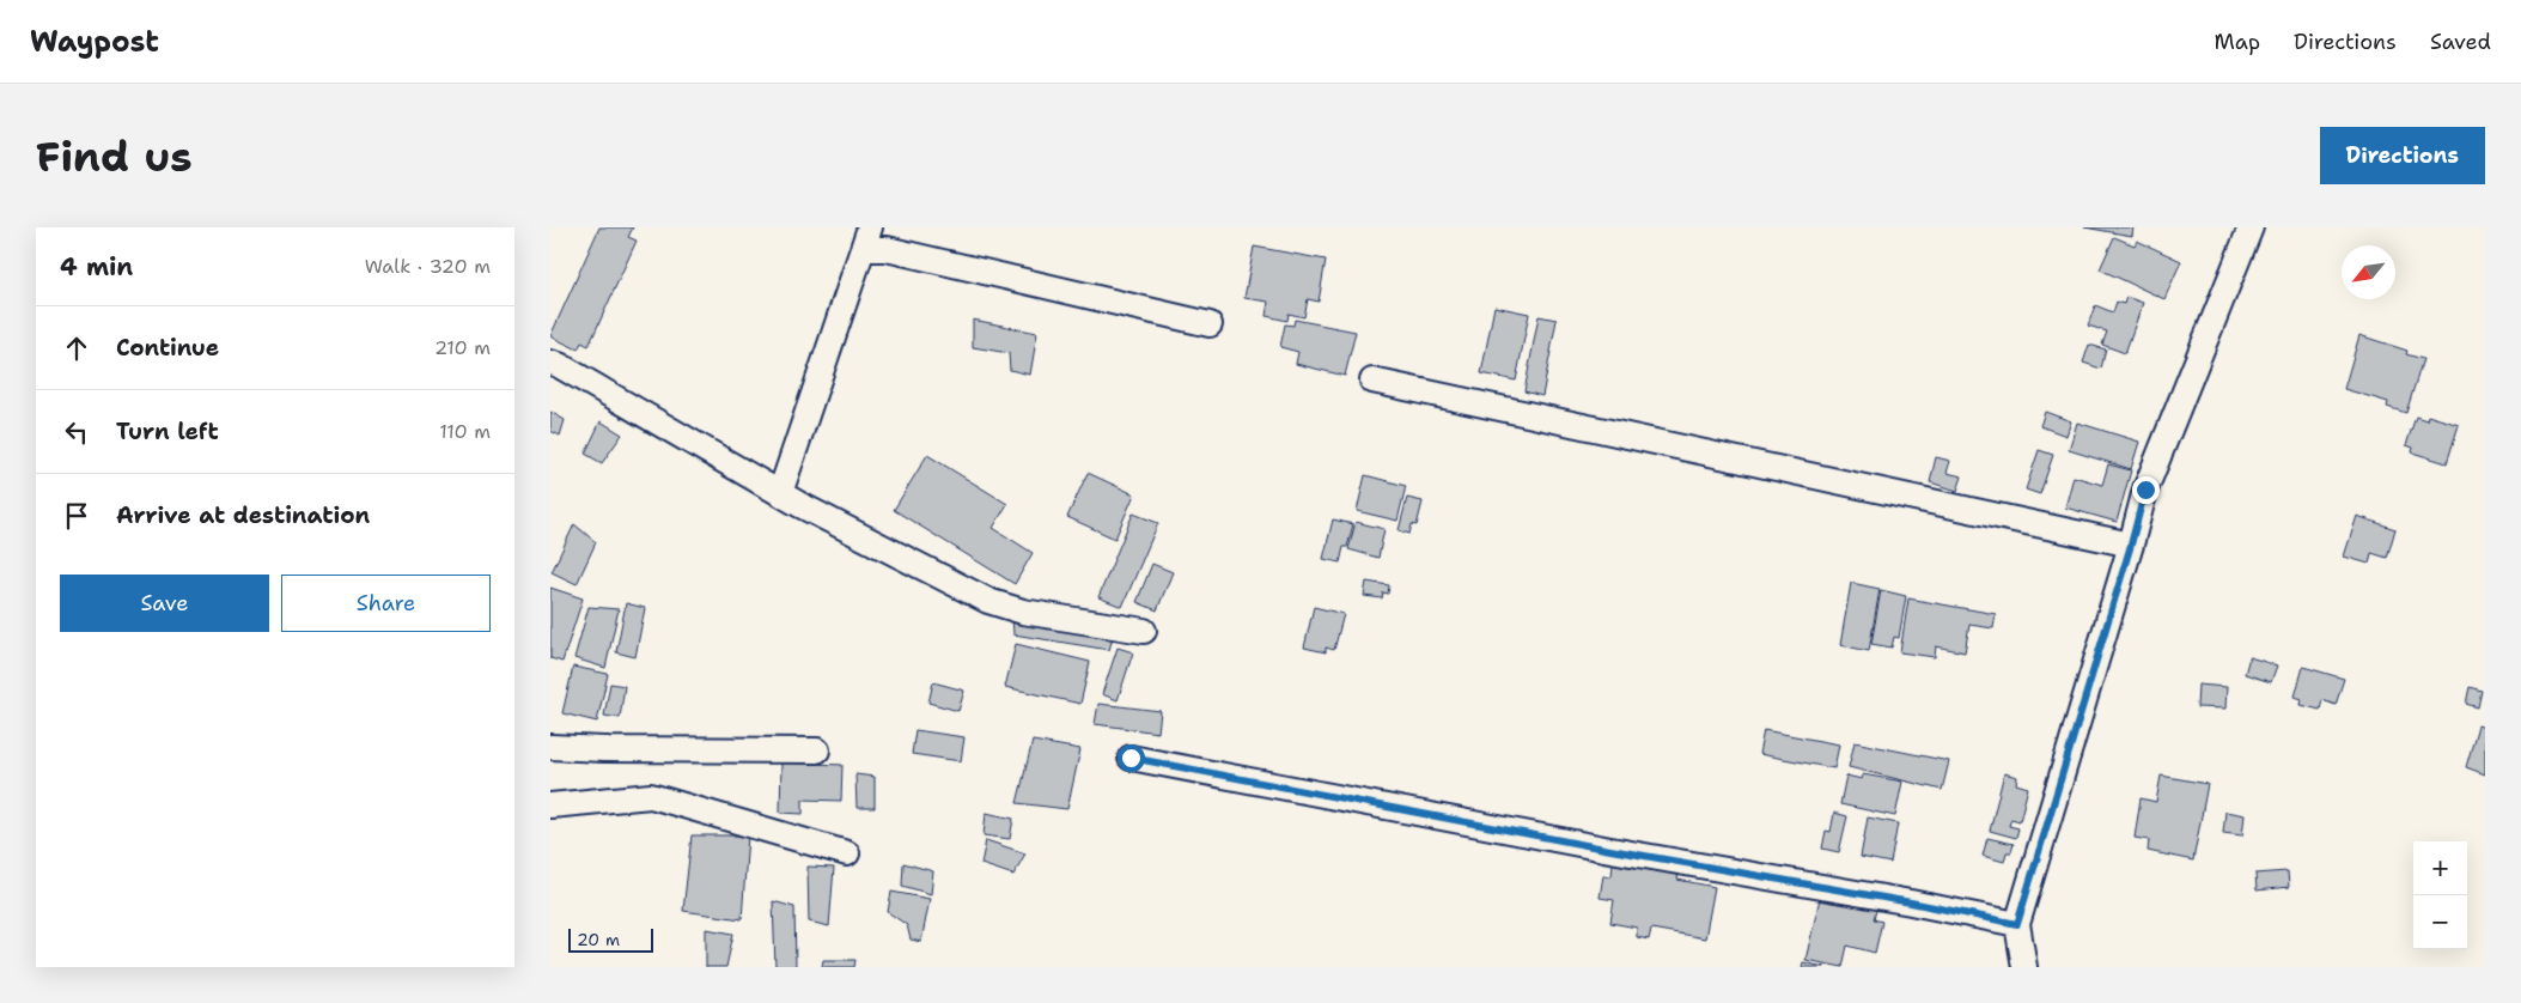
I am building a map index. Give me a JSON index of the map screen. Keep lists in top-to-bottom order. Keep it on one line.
{"scale_bar":"20 m","north":"bottom left","page":{"header":"Waypost","nav":["Map","Directions","Saved"],"buttons":["Directions",["Save","Share"]],"title":"Find us","heading":["4 min","Walk · 320 m"],"list":[["Continue","210 m"],["Turn left","110 m"],"Arrive at destination"],"map_buttons":["+","−"],"scale":"20 m"}}
